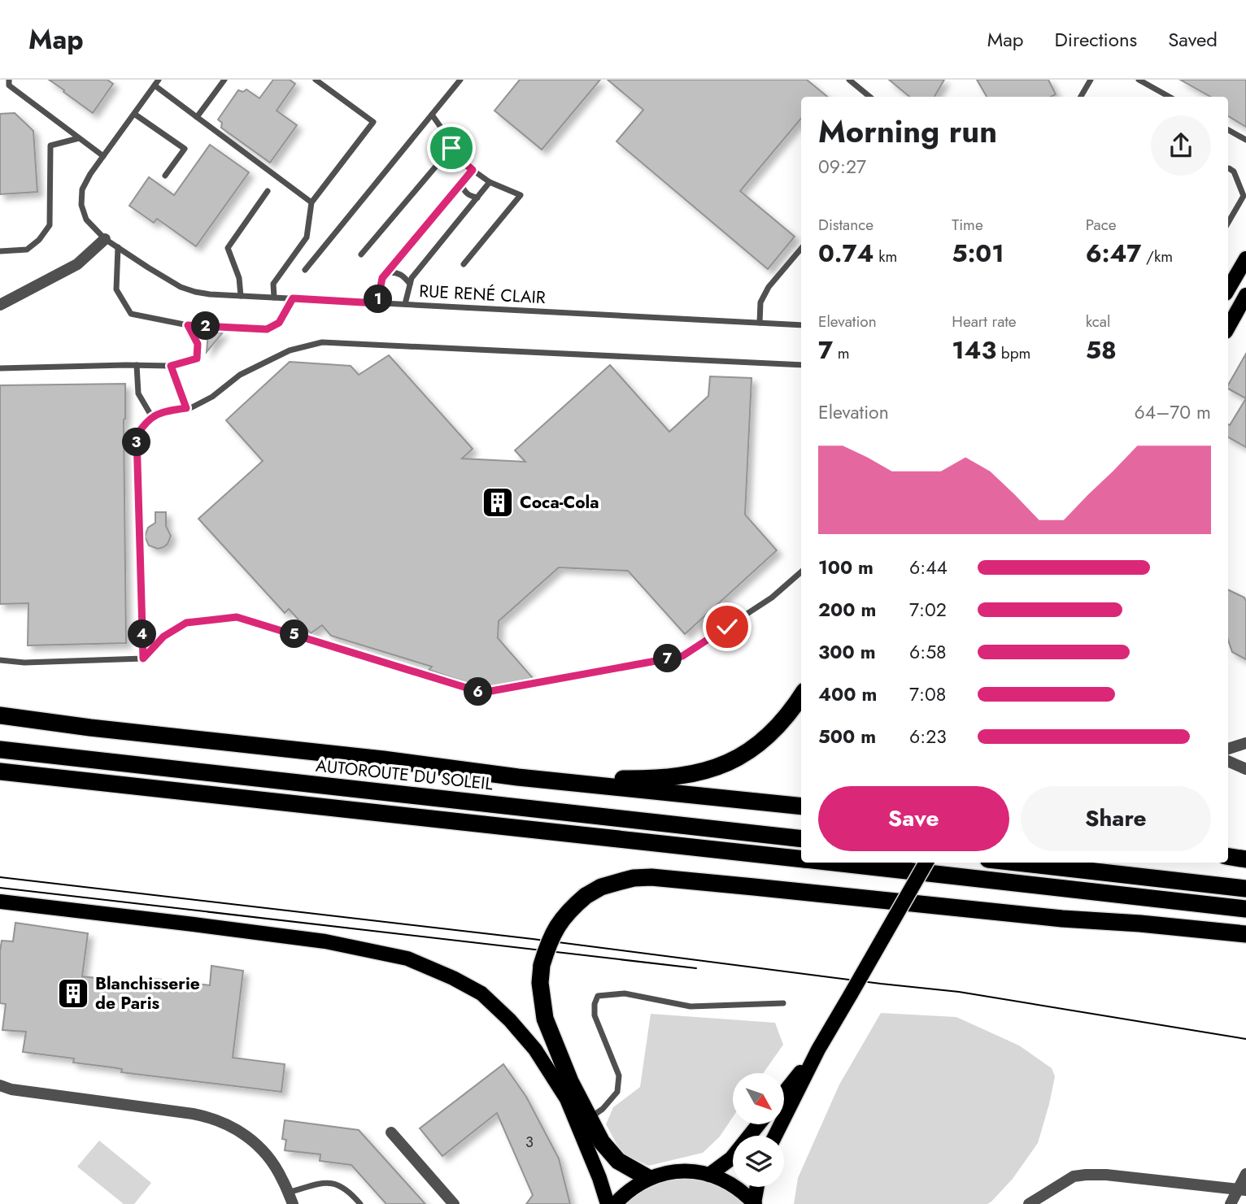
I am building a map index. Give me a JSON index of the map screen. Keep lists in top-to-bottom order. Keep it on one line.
{"streets":{"highway":["AUTOROUTE DU SOLEIL"],"lane":["RUE RENÉ CLAIR"]},"places":{"building":["Coca-Cola","Blanchisserie de Paris"]},"house_numbers":["3"],"north":"bottom right","page":{"header":"Map","nav":["Map","Directions","Saved"],"heading":["Morning run","09:27"],"stats":[["Distance","0.74 km"],["Time","5:01"],["Pace","6:47 /km"],["Elevation","7 m"],["Heart rate","143 bpm"],["kcal","58"]],"pins":["1","2","3","4","5","7","6"],"chart":["Elevation","64–70 m"],"list":[{"name":"100 m","note":"6:44"},{"name":"200 m","note":"7:02"},{"name":"300 m","note":"6:58"},{"name":"400 m","note":"7:08"},{"name":"500 m","note":"6:23"}],"buttons":["Save","Share"]}}
